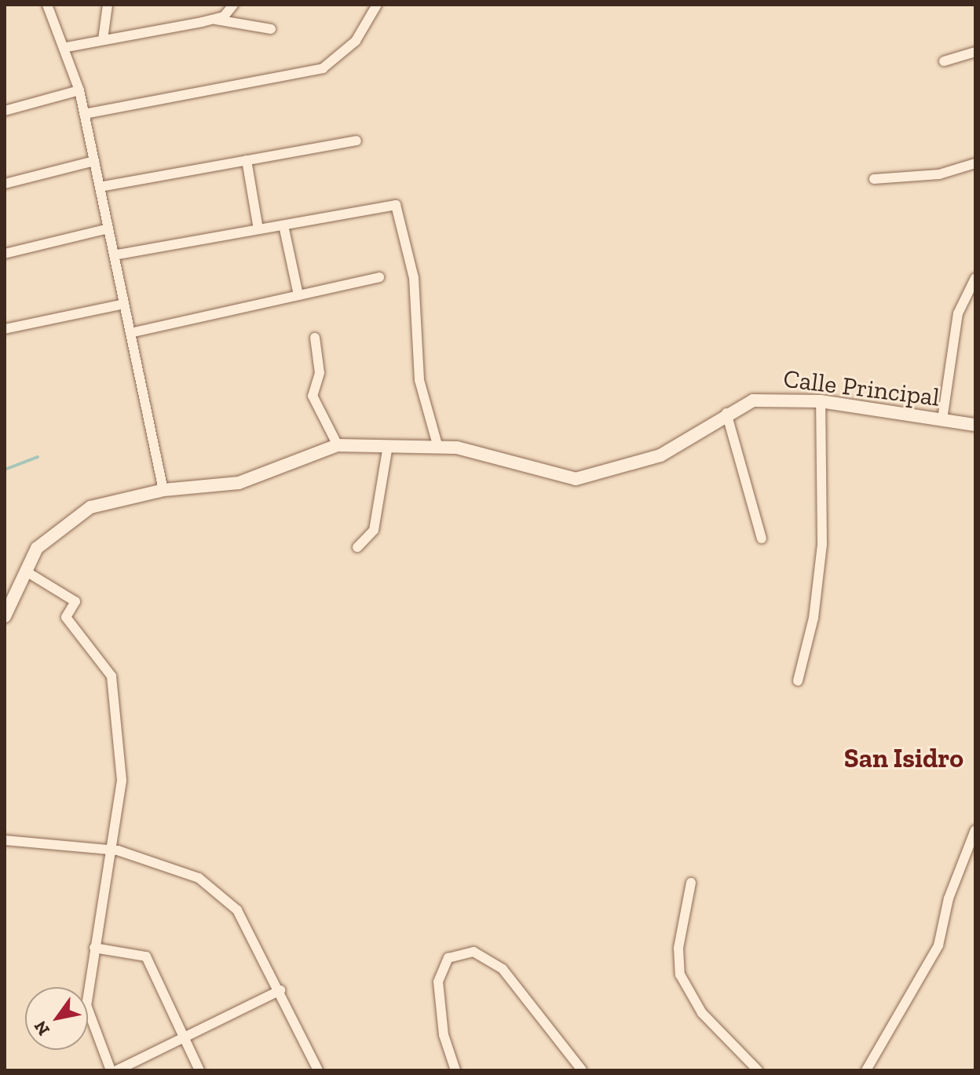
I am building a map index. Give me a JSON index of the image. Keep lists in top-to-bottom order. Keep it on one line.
{"streets":{"street":["Calle Principal"]},"districts":["San Isidro"],"north":"bottom left"}
